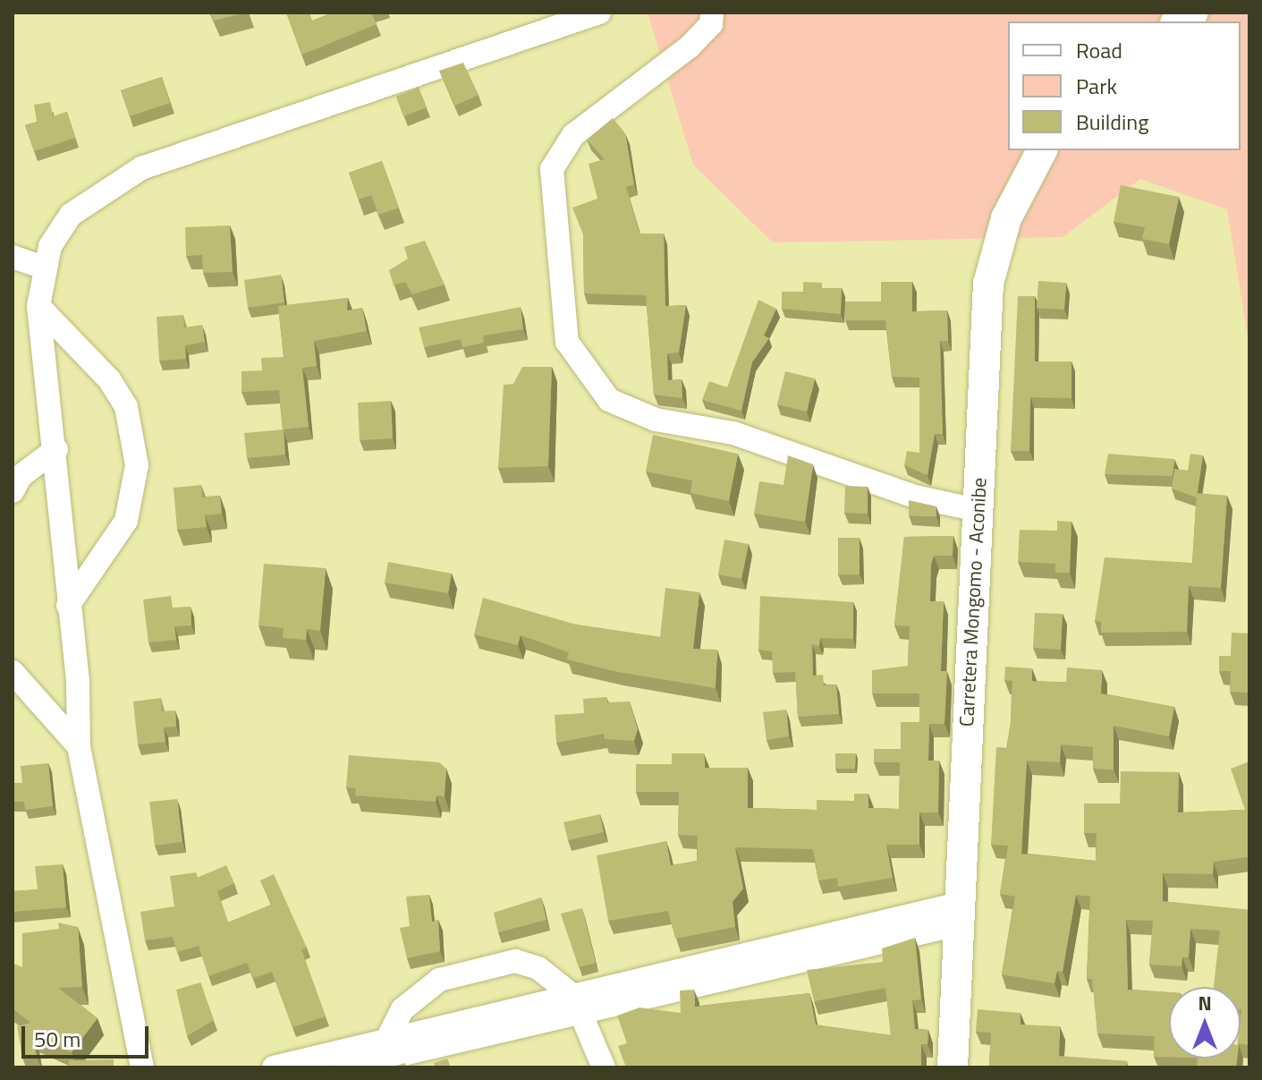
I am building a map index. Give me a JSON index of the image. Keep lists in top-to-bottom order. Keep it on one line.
{"streets":{"main road":["Carretera Mongomo - Aconibe"]},"legend":["Road","Park","Building"],"scale_bar":"50 m","north":"top"}
